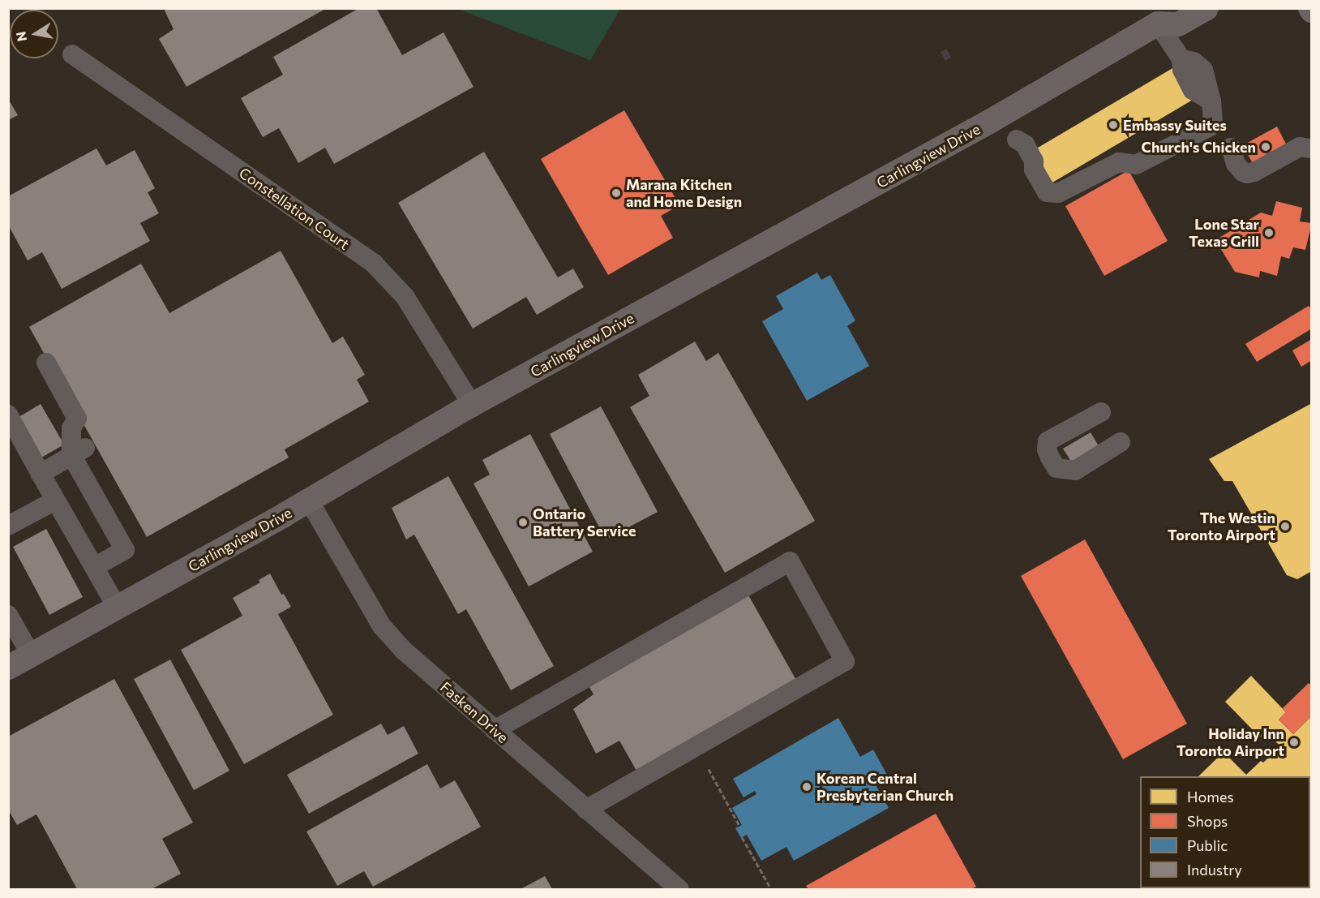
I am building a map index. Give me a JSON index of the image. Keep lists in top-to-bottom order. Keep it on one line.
{"streets":{"main road":["Carlingview Drive"],"street":["Constellation Court","Fasken Drive"]},"crossings":[["Carlingview Drive","Constellation Court"],["Carlingview Drive","Fasken Drive"]],"places":["Embassy Suites","Church's Chicken","Marana Kitchen and Home Design","Lone Star Texas Grill","Ontario Battery Service","The Westin Toronto Airport","Holiday Inn Toronto Airport","Korean Central Presbyterian Church"],"legend":["Homes","Shops","Public","Industry"],"north":"left"}
